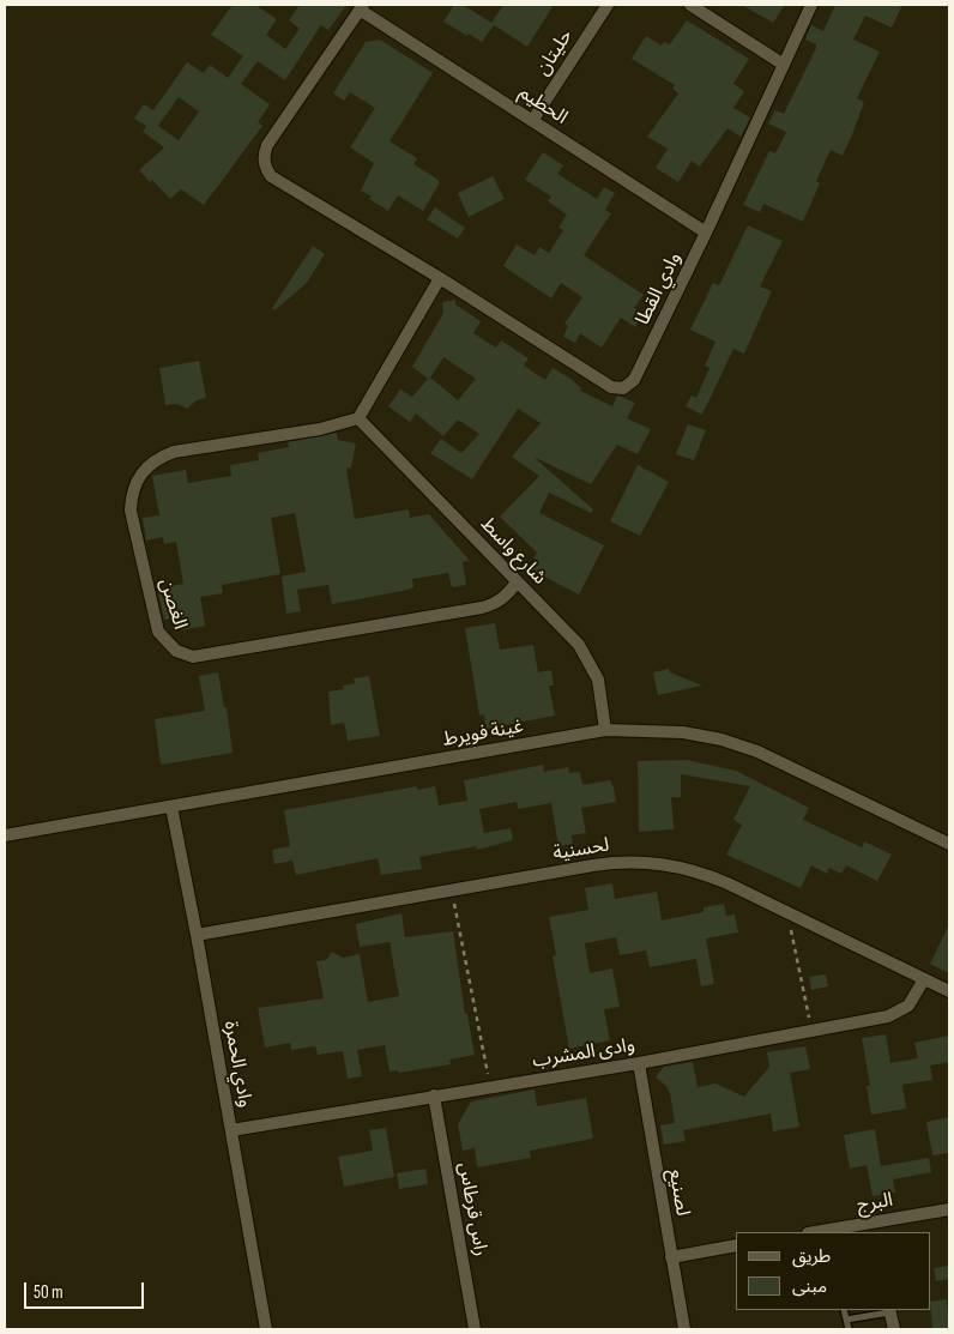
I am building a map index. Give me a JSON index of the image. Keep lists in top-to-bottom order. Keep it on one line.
{"streets":{"street":["حليتان","الحطيم","وادي القطا","شارع واسط","الغصن","غينة فويرط","لحسنية","وادى المشرب","وادي الحمرة","لصنيع","البرج","راس قرطاس"]},"crossings":[["حليتان","الحطيم"],["الحطيم","وادي القطا"],["شارع واسط","الغصن"],["شارع واسط","غينة فويرط"],["غينة فويرط","وادي الحمرة"],["لحسنية","وادى المشرب"],["لحسنية","وادي الحمرة"],["وادى المشرب","وادي الحمرة"],["وادى المشرب","لصنيع"],["وادى المشرب","راس قرطاس"]],"legend":["طريق","مبنى"],"scale_bar":"50 m"}
